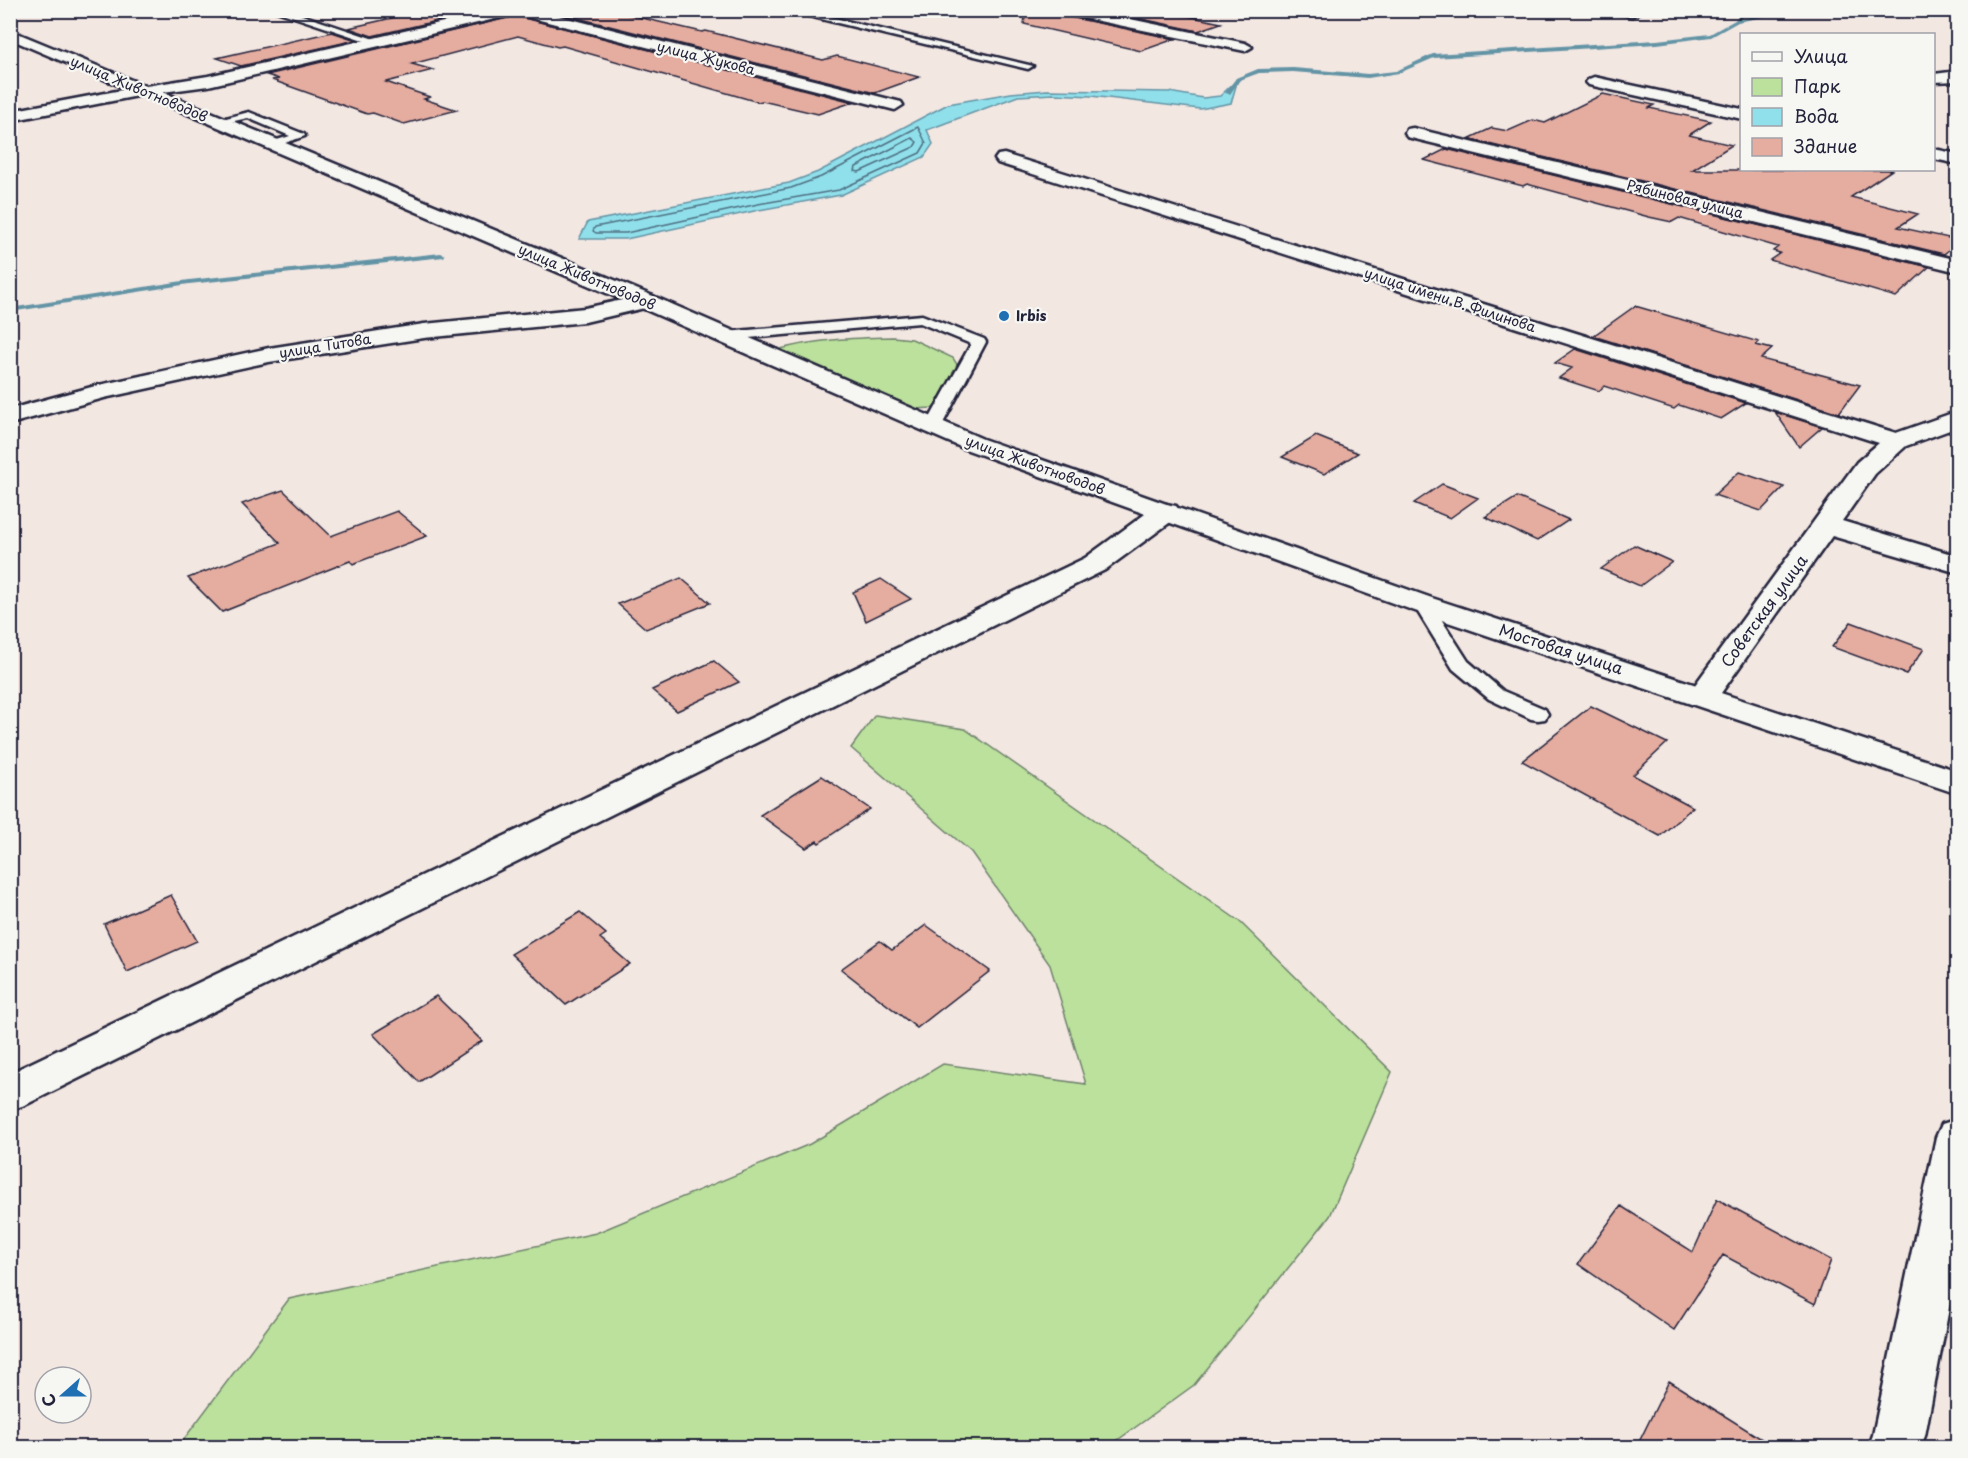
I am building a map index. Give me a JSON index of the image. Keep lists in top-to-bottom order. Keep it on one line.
{"streets":{"street":["улица Жукова","улица Животноводов","Рябиновая улица","улица имени В. Филинова","улица Титова","Советская улица","Мостовая улица"]},"crossings":[["улица Животноводов","улица Титова"],["улица Животноводов","Мостовая улица"],["улица имени В. Филинова","Советская улица"],["Советская улица","Мостовая улица"]],"places":["Irbis"],"legend":["Улица","Парк","Вода","Здание"],"north":"left"}
